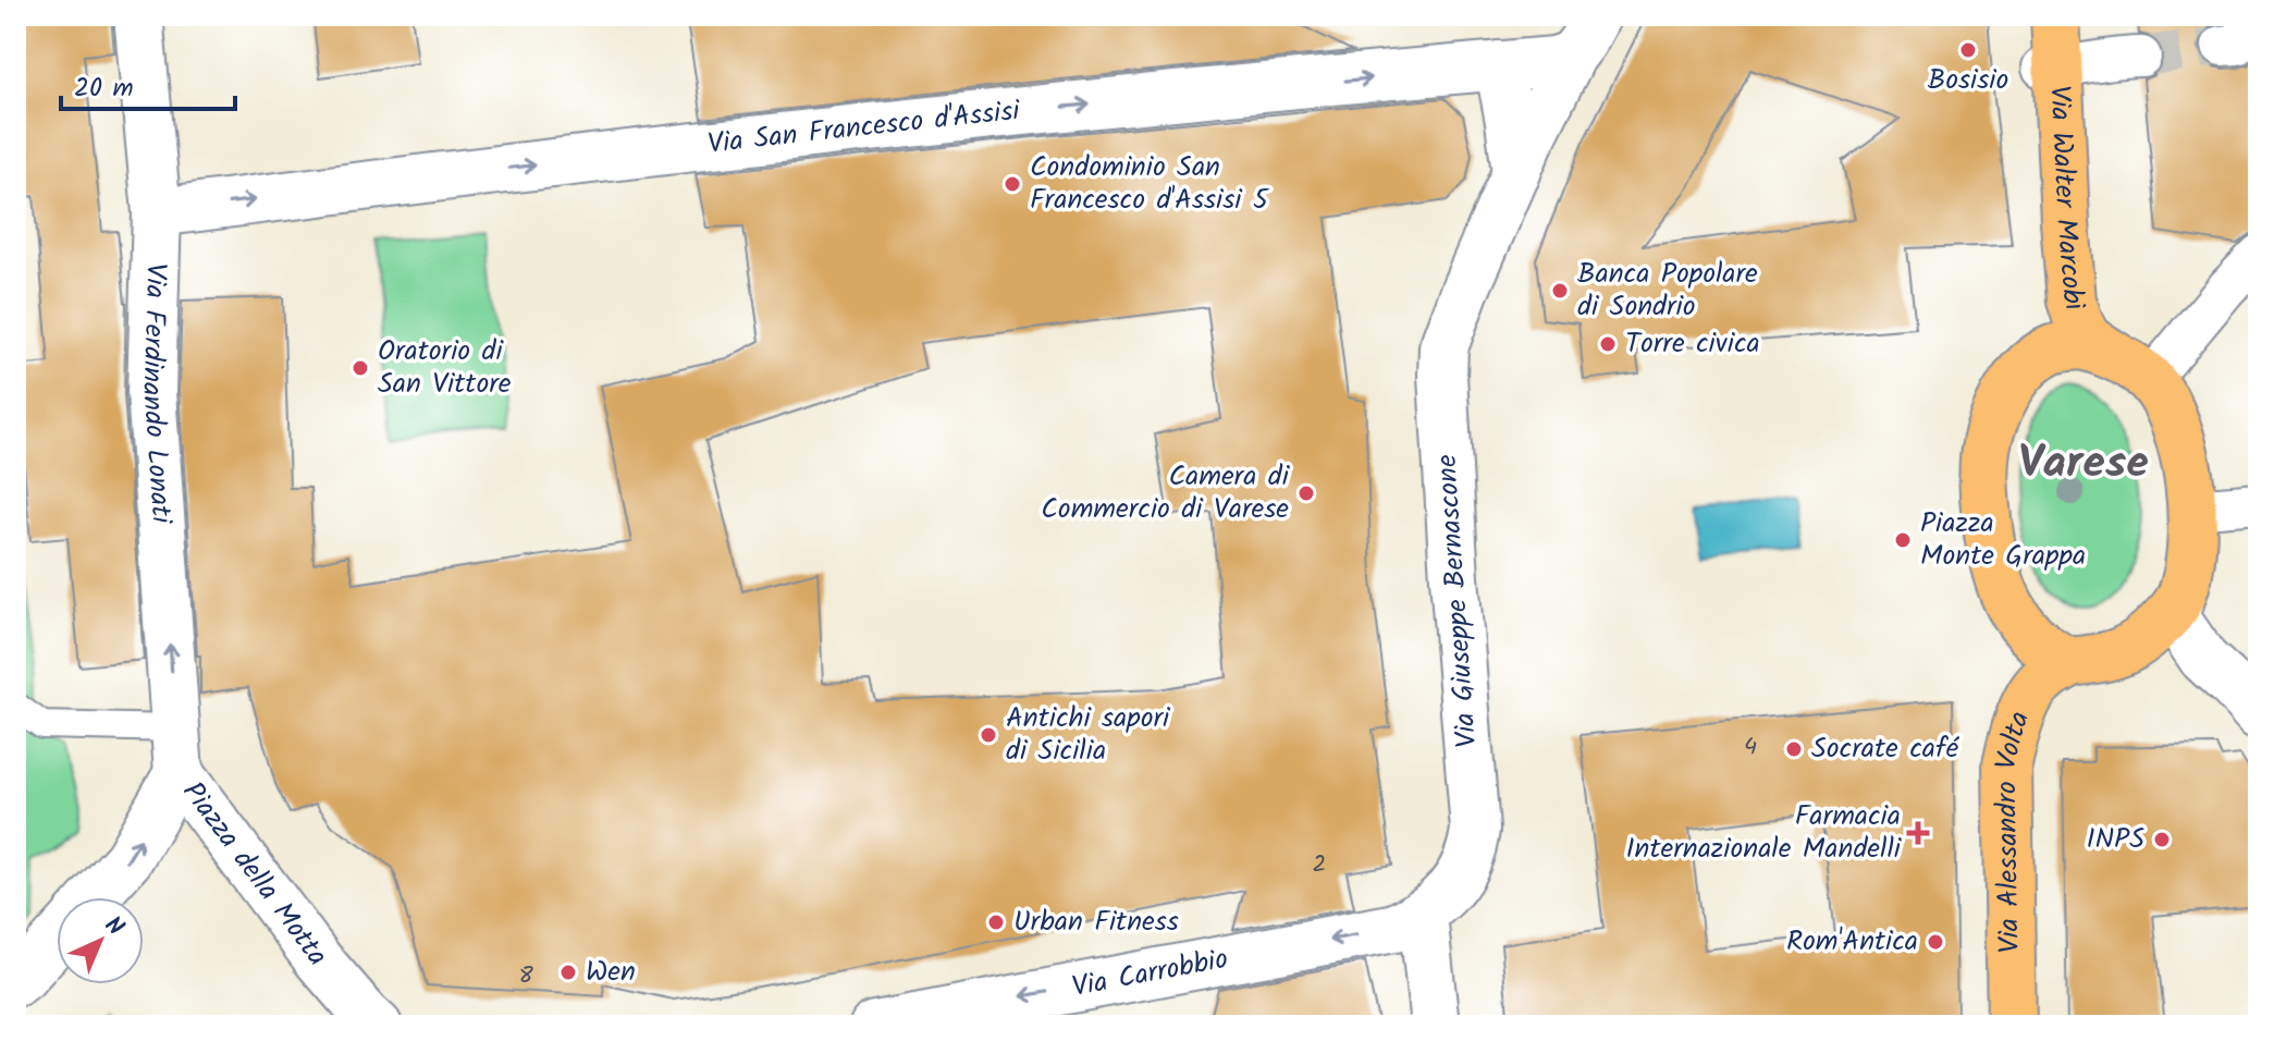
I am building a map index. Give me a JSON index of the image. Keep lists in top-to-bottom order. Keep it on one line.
{"streets":{"main road":["Via Walter Marcobi","Via Alessandro Volta"],"street":["Via San Francesco d'Assisi","Via Ferdinando Lonati","Via Giuseppe Bernascone","Piazza della Motta","Via Carrobbio"]},"crossings":[["Via San Francesco d'Assisi","Via Ferdinando Lonati"],["Via San Francesco d'Assisi","Via Giuseppe Bernascone"],["Via Walter Marcobi","Via Alessandro Volta"],["Via Ferdinando Lonati","Piazza della Motta"],["Via Giuseppe Bernascone","Via Carrobbio"]],"one_way":["Via San Francesco d'Assisi","Via Ferdinando Lonati","Via Carrobbio"],"districts":["Varese"],"places":{"other":["Bosisio","Condominio San Francesco d'Assisi 5","Banca Popolare di Sondrio","Torre civica","Oratorio di San Vittore","Camera di Commercio di Varese","Piazza Monte Grappa","Antichi sapori di Sicilia","Socrate café","INPS","Urban Fitness","Rom'Antica","Wen"],"health":["Farmacia Internazionale Mandelli"]},"house_numbers":["4","2","8"],"scale_bar":"20 m","north":"top right"}
